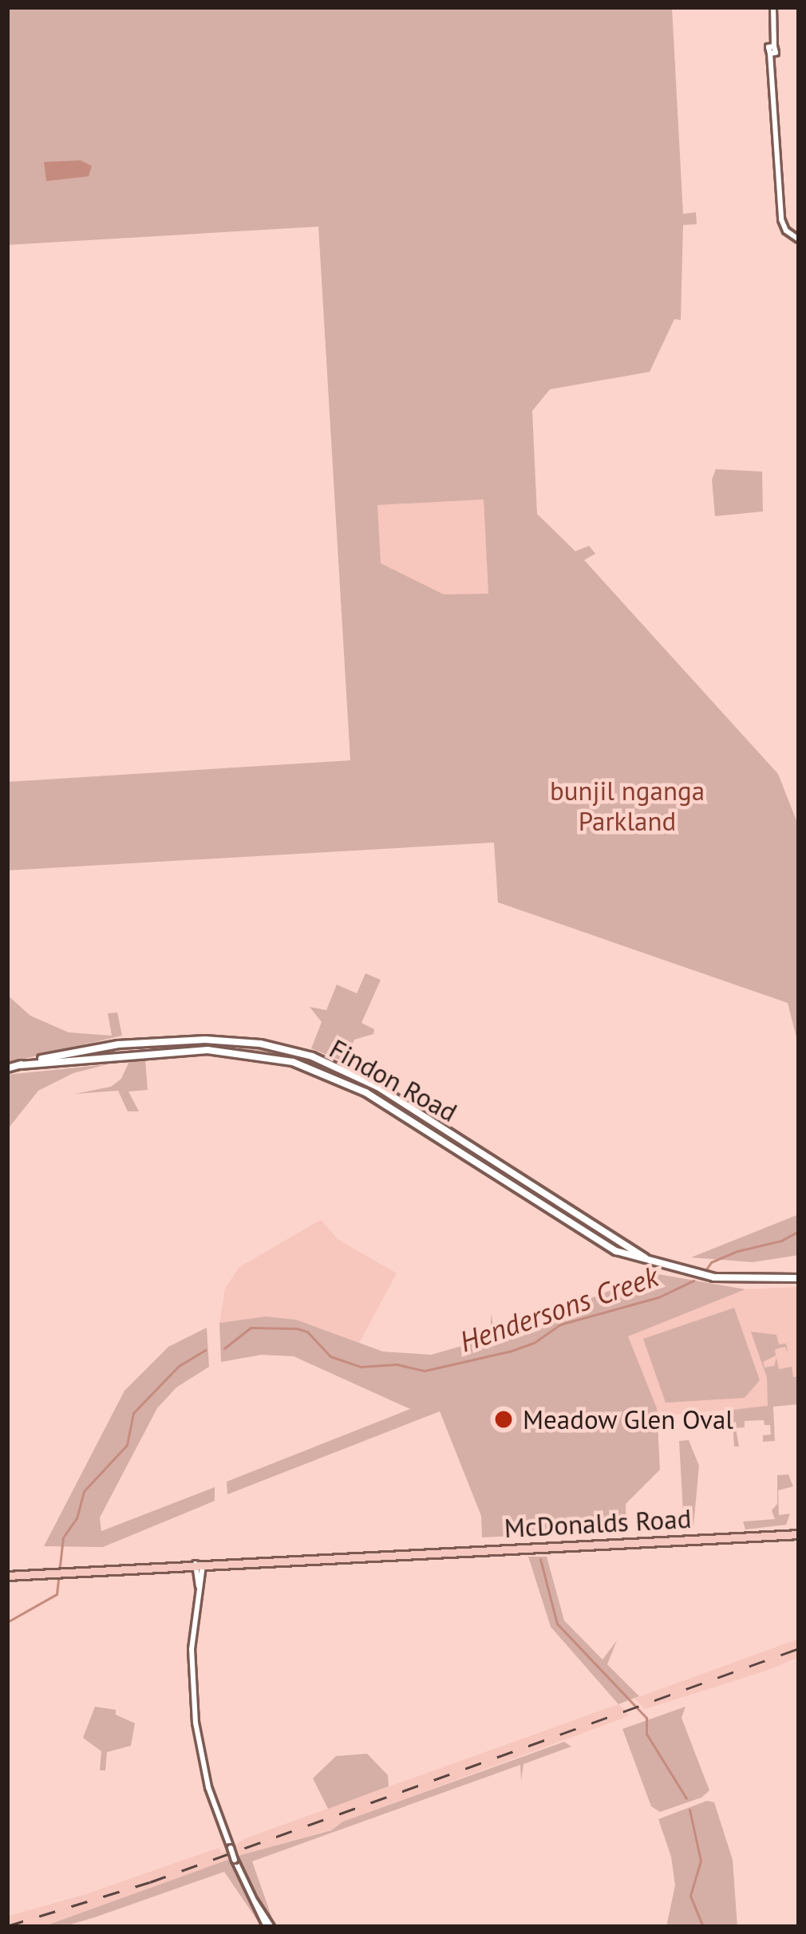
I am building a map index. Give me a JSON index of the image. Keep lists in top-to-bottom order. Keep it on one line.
{"streets":{"main road":["Findon Road","McDonalds Road"]},"water":["Hendersons Creek"],"parks":["bunjil nganga Parkland"],"places":["Meadow Glen Oval"]}
